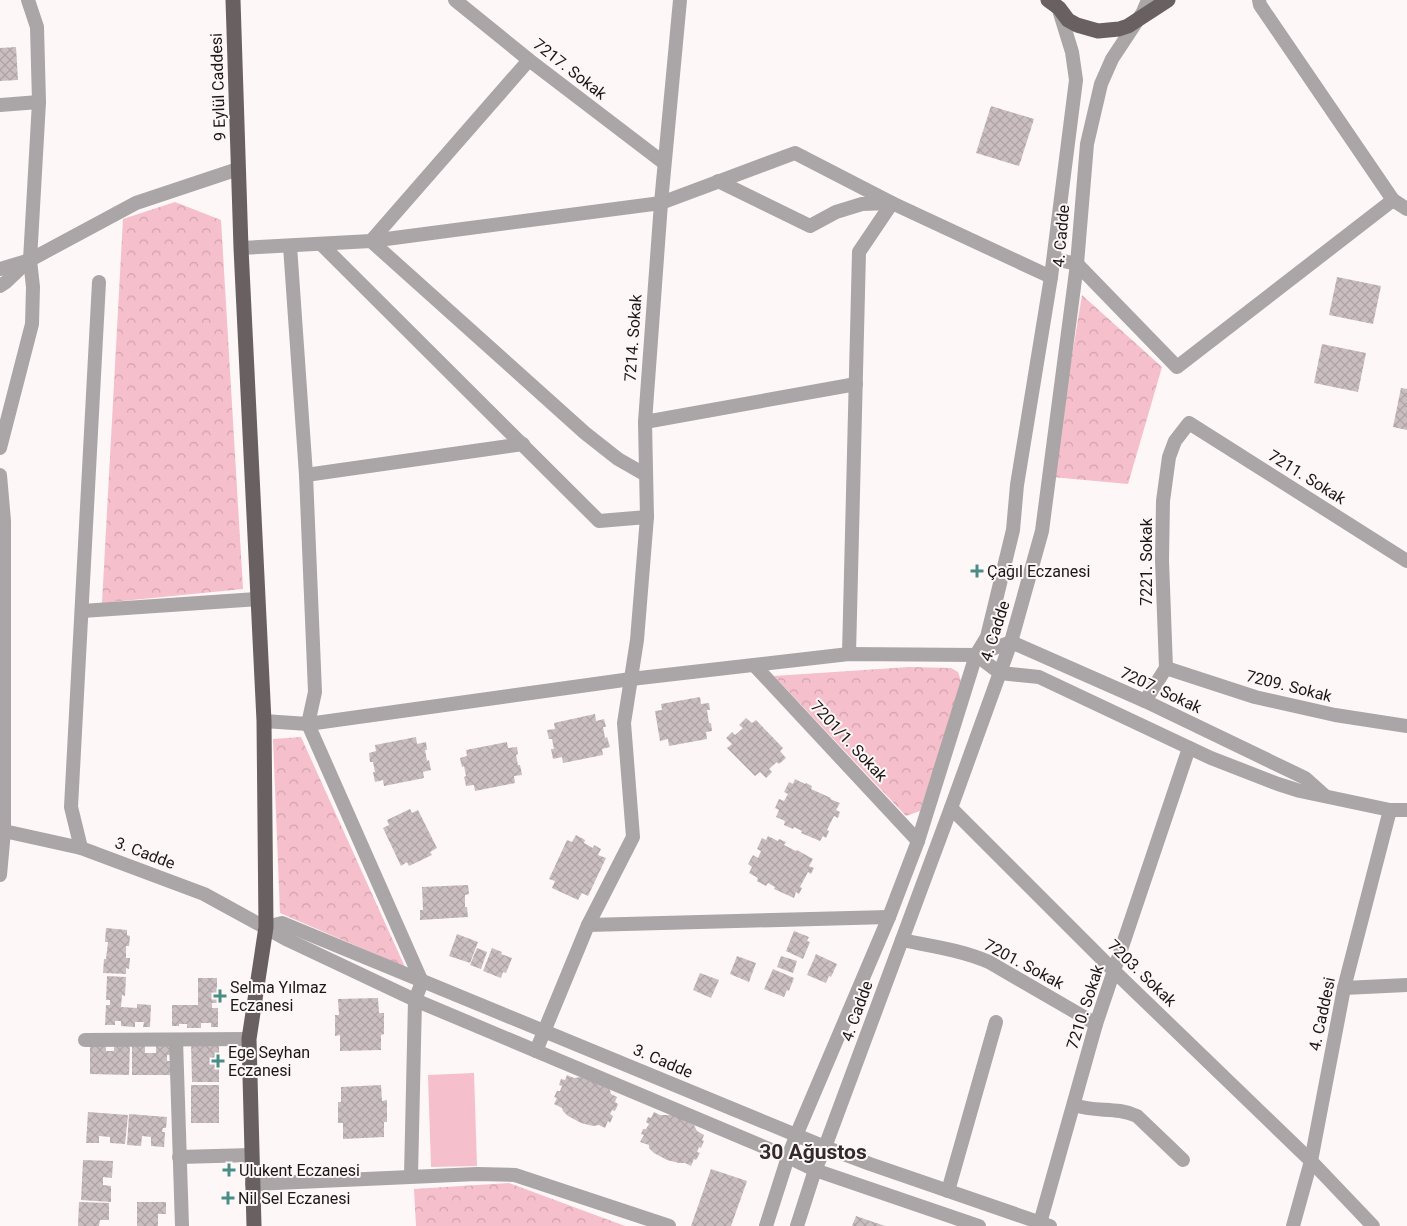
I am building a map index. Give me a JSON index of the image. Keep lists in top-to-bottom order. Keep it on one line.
{"streets":{"main road":["9 Eylül Caddesi"],"street":["7217. Sokak","4. Cadde","7214. Sokak","7211. Sokak","7221. Sokak","7209. Sokak","7207. Sokak","7201/1. Sokak","3. Cadde","7201. Sokak","7203. Sokak","7210. Sokak","4. Caddesi"]},"crossings":[["7217. Sokak","7214. Sokak"],["9 Eylül Caddesi","3. Cadde"],["4. Cadde","7207. Sokak"],["4. Cadde","7201/1. Sokak"],["4. Cadde","3. Cadde"],["4. Cadde","7201. Sokak"],["4. Cadde","7203. Sokak"],["7214. Sokak","3. Cadde"],["7211. Sokak","7221. Sokak"],["7221. Sokak","7209. Sokak"],["3. Cadde","7210. Sokak"],["7201. Sokak","7210. Sokak"],["7203. Sokak","7210. Sokak"],["7203. Sokak","4. Caddesi"]],"districts":["30 Ağustos"],"places":{"health":["Çağıl Eczanesi","Selma Yılmaz Eczanesi","Ege Seyhan Eczanesi","Ulukent Eczanesi","Nil Sel Eczanesi"]}}
